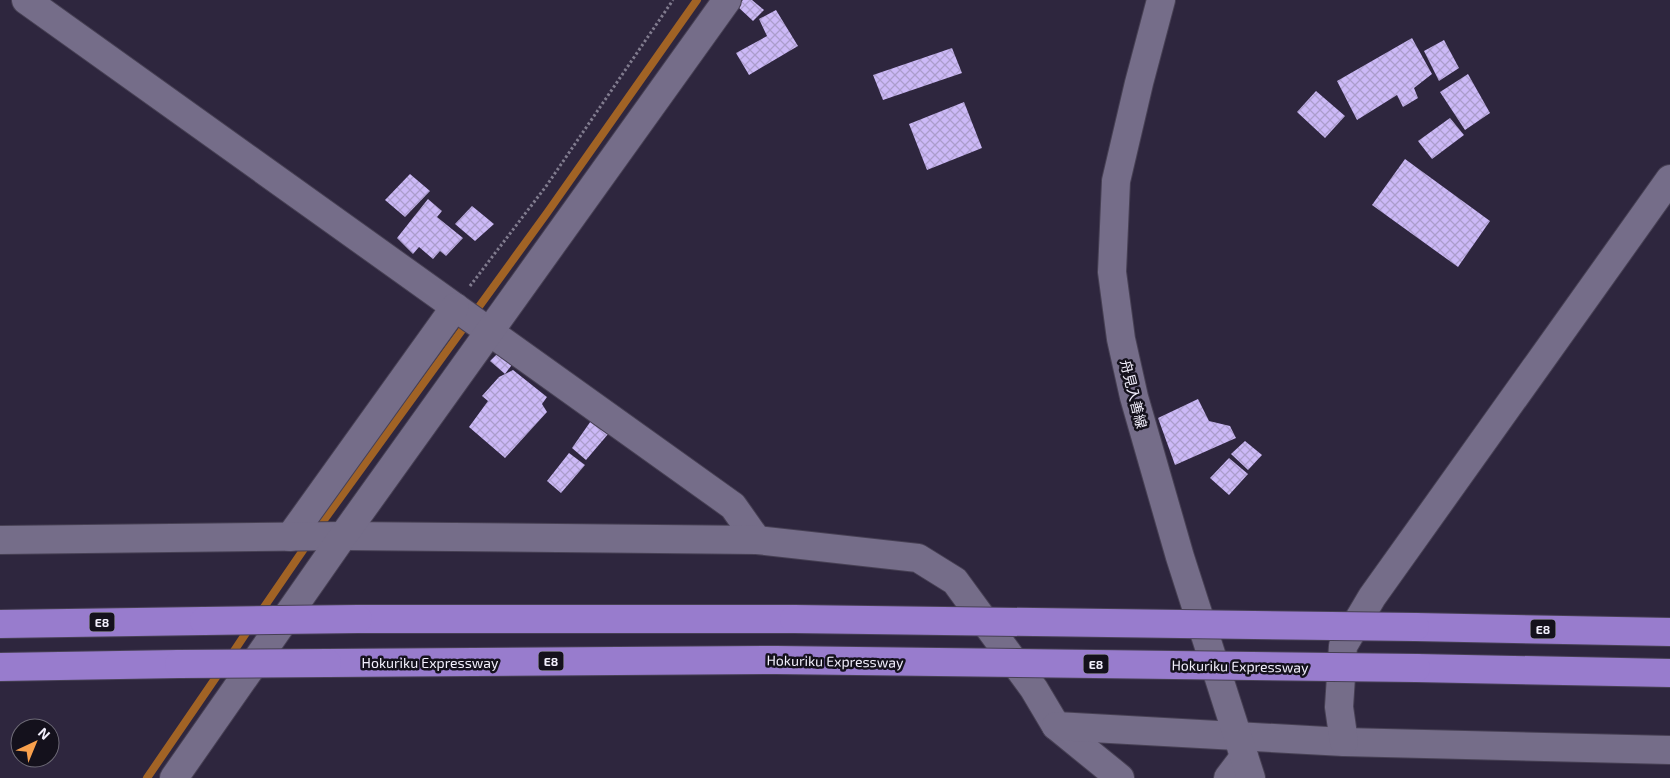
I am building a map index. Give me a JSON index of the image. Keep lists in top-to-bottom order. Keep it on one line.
{"streets":{"highway":["E8","Hokuriku Expressway"],"street":["舟見入善線"]},"north":"top right"}
